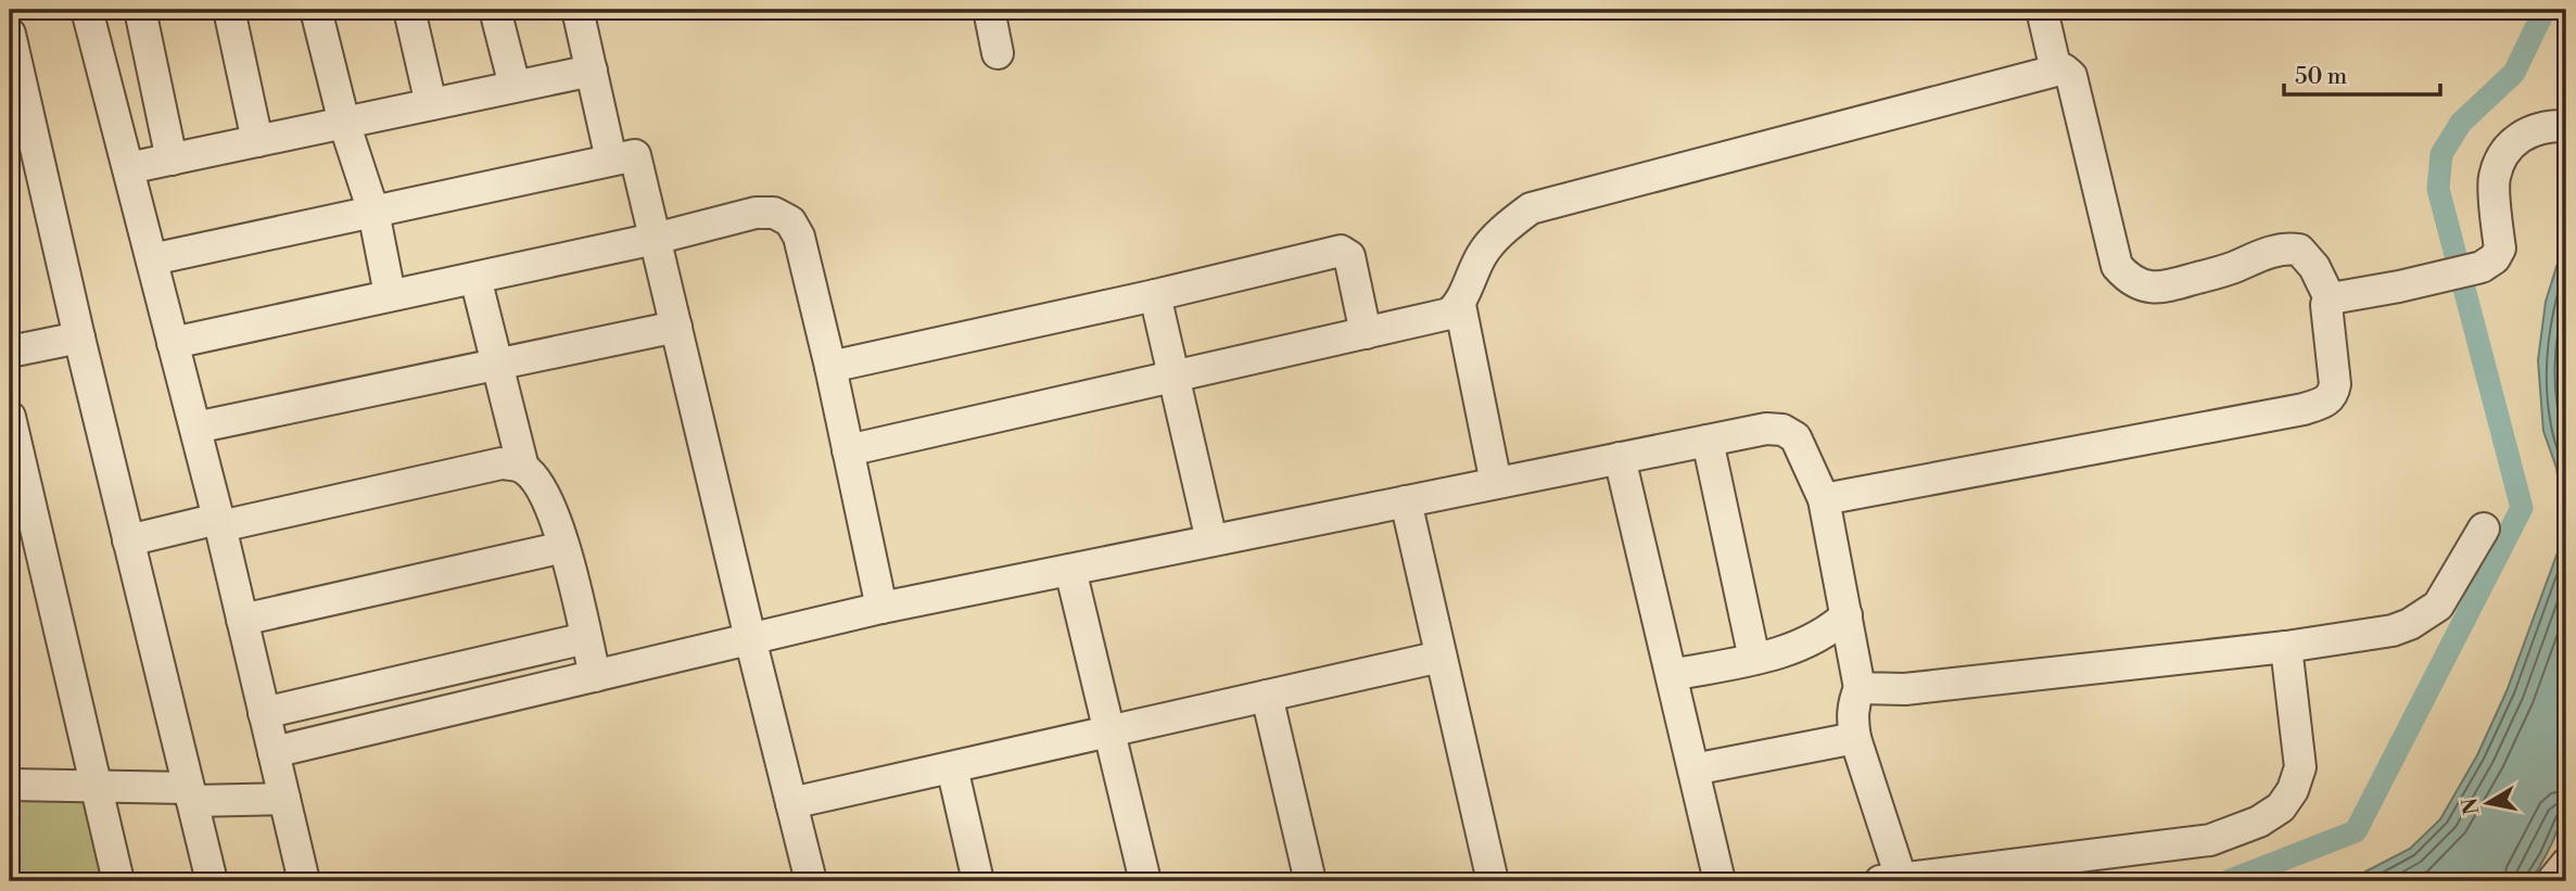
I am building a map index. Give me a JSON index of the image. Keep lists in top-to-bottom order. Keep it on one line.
{"scale_bar":"50 m","north":"left"}
